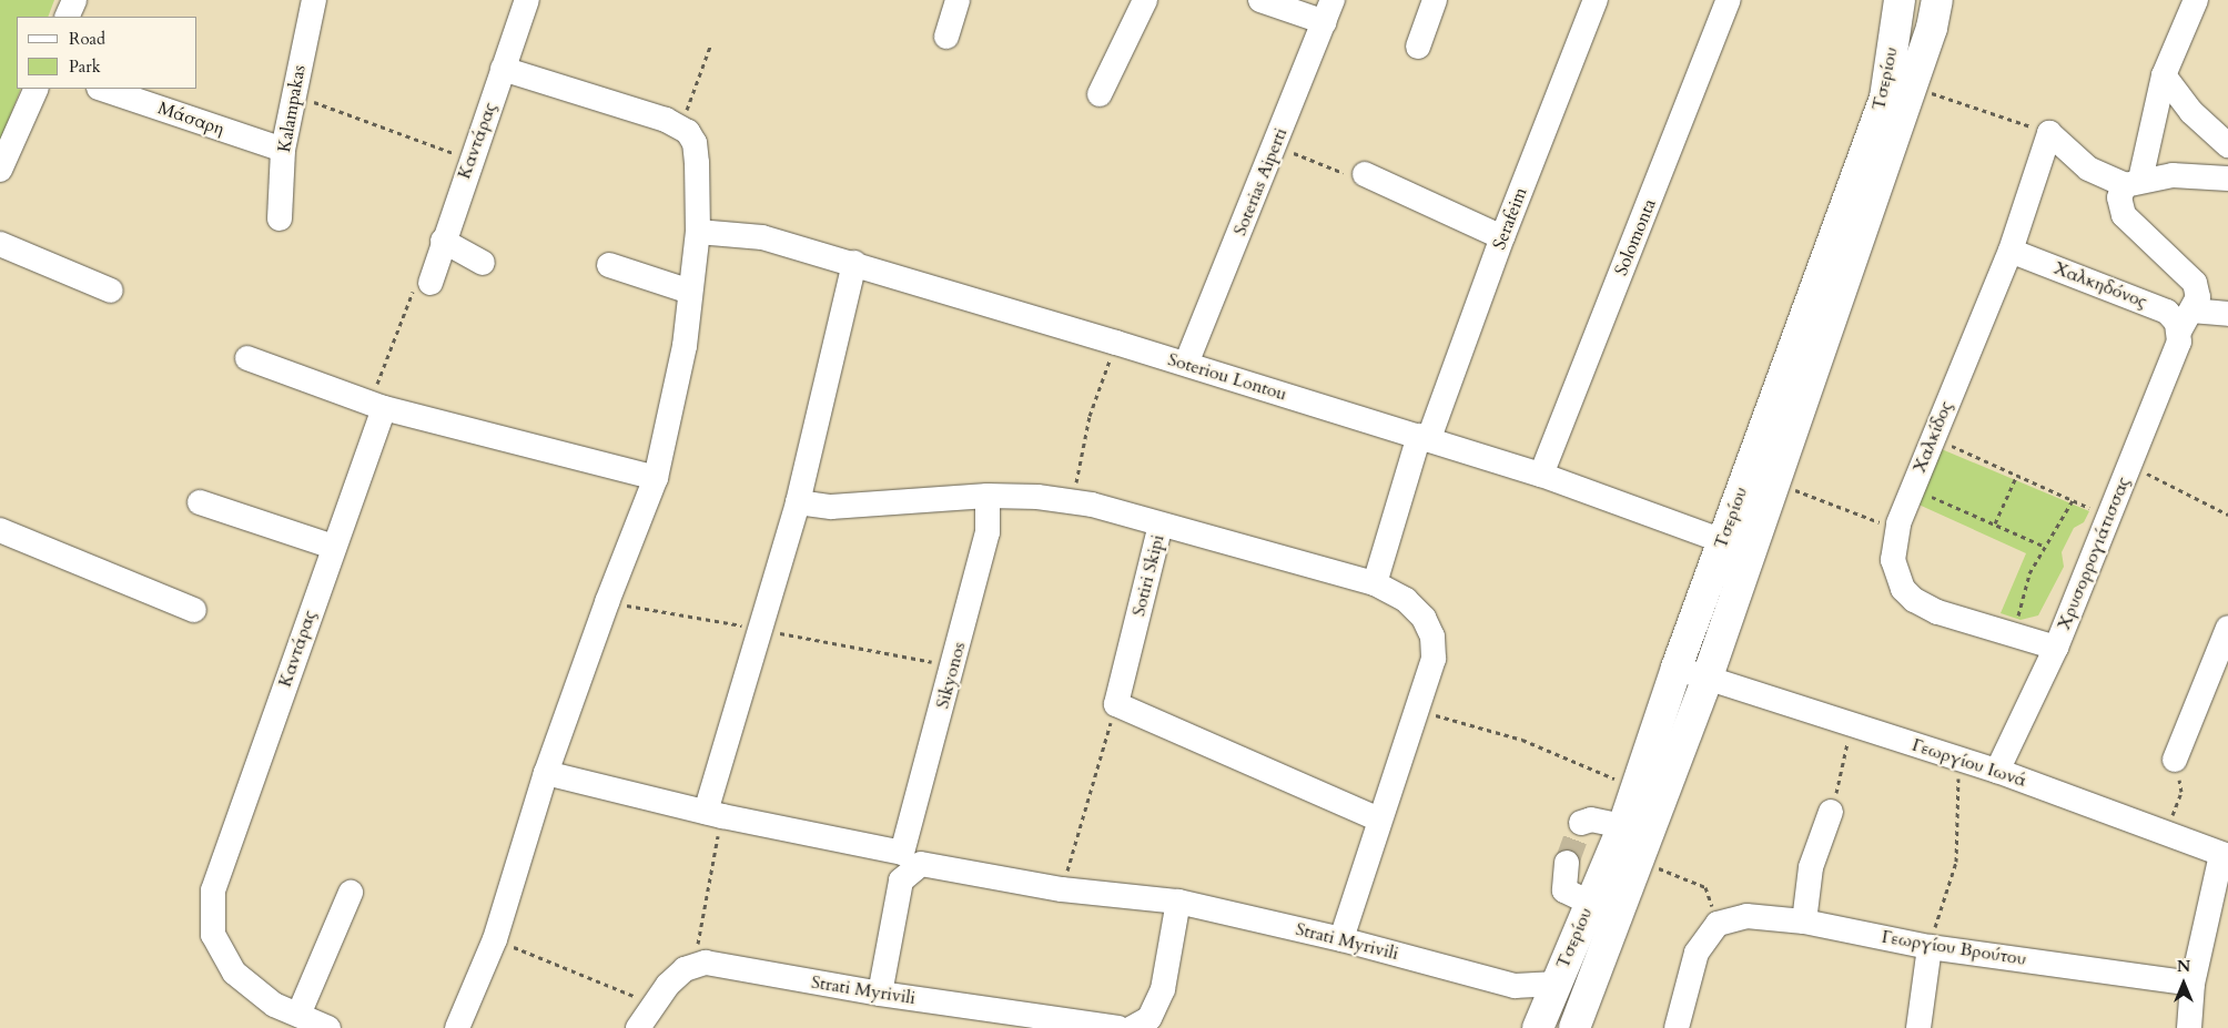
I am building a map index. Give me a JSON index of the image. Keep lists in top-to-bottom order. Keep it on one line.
{"streets":{"main road":["Τσερίου"],"street":["Kalampakas","Μάσαρη","Καντάρας","Soterias Aiperti","Serafeim","Solomonta","Χαλκηδόνος","Soteriou Lontou","Χαλκίδος","Χρυσορρογιάτισσας","Sotiri Skipi","Sikyonos","Γεωργίου Ιωνά","Strati Myrivili","Γεωργίου Βρούτου"]},"crossings":[["Τσερίου","Soteriou Lontou"],["Τσερίου","Γεωργίου Ιωνά"],["Τσερίου","Strati Myrivili"],["Kalampakas","Μάσαρη"],["Soterias Aiperti","Soteriou Lontou"],["Serafeim","Soteriou Lontou"],["Solomonta","Soteriou Lontou"],["Χαλκηδόνος","Χαλκίδος"],["Χαλκηδόνος","Χρυσορρογιάτισσας"],["Χαλκίδος","Χρυσορρογιάτισσας"],["Χρυσορρογιάτισσας","Γεωργίου Ιωνά"],["Sotiri Skipi","Sikyonos"],["Sikyonos","Strati Myrivili"]],"legend":["Road","Park"],"north":"top"}
